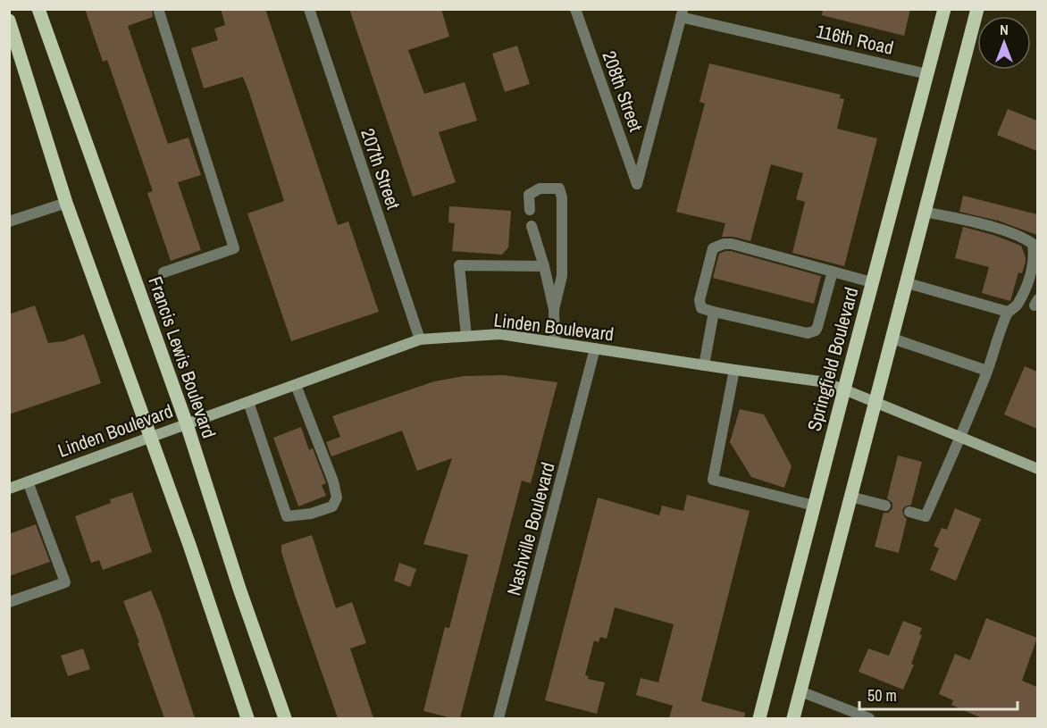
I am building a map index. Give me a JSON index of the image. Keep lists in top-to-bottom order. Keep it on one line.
{"streets":{"main road":["Linden Boulevard","Francis Lewis Boulevard","Springfield Boulevard"],"street":["116th Road","208th Street","207th Street","Nashville Boulevard"]},"crossings":[["116th Road","208th Street"],["116th Road","Springfield Boulevard"],["207th Street","Linden Boulevard"],["Linden Boulevard","Francis Lewis Boulevard"],["Linden Boulevard","Springfield Boulevard"],["Linden Boulevard","Nashville Boulevard"]],"scale_bar":"50 m","north":"top"}
